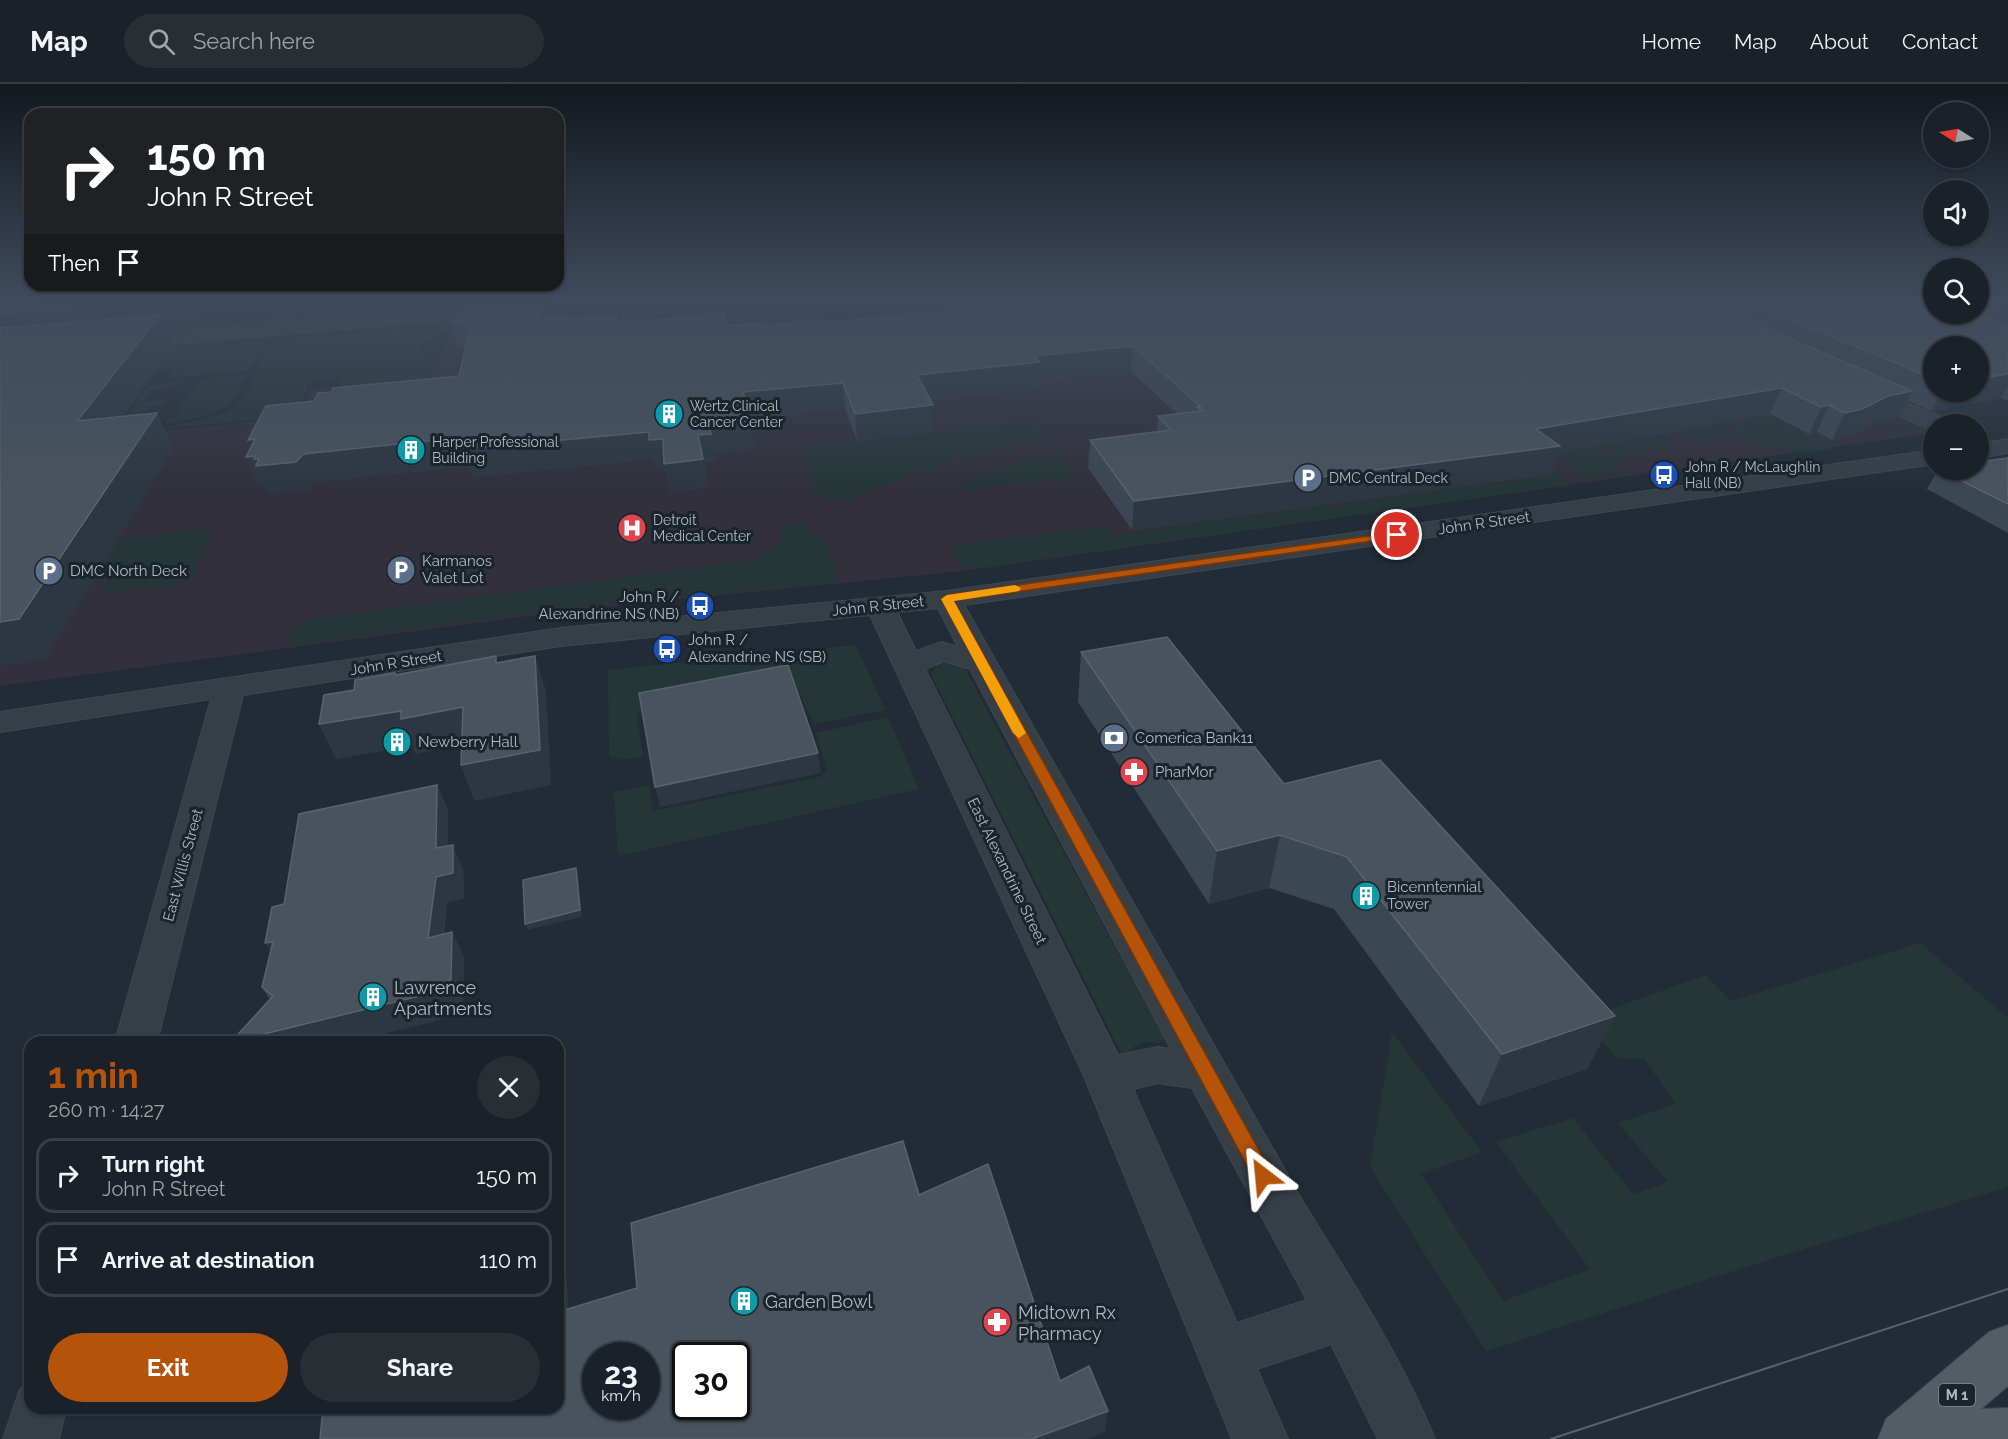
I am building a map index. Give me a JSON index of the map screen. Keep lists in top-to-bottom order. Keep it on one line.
{"streets":{"main road":["M 1"],"street":["John R Street","East Willis Street","East Alexandrine Street"]},"crossings":[["John R Street","East Willis Street"],["John R Street","East Alexandrine Street"]],"places":{"building":["Wertz Clinical Cancer Center","Harper Professional Building","Newberry Hall","Bicenntennial Tower","Lawrence Apartments","Garden Bowl"],"bus stop":["John R / McLaughlin Hall (NB)","John R / Alexandrine NS (NB)","John R / Alexandrine NS (SB)"],"parking":["DMC Central Deck","Karmanos Valet Lot","DMC North Deck"],"hospital":["Detroit Medical Center"],"bank":["Comerica Bank11"],"pharmacy":["PharMor","Midtown Rx Pharmacy"]},"north":"left","page":{"header":"Map","search":"Search here","nav":["Home","Map","About","Contact"],"map_buttons":["+","−"],"turn":["150 m","John R Street"],"then":"Then","heading":["1 min","260 m · 14:27"],"list":[{"name":"Turn right","note":"John R Street","value":"150 m"},{"name":"Arrive at destination","value":"110 m"}],"buttons":["Exit","Share"],"speed":"23 km/h","limit":"30"}}
